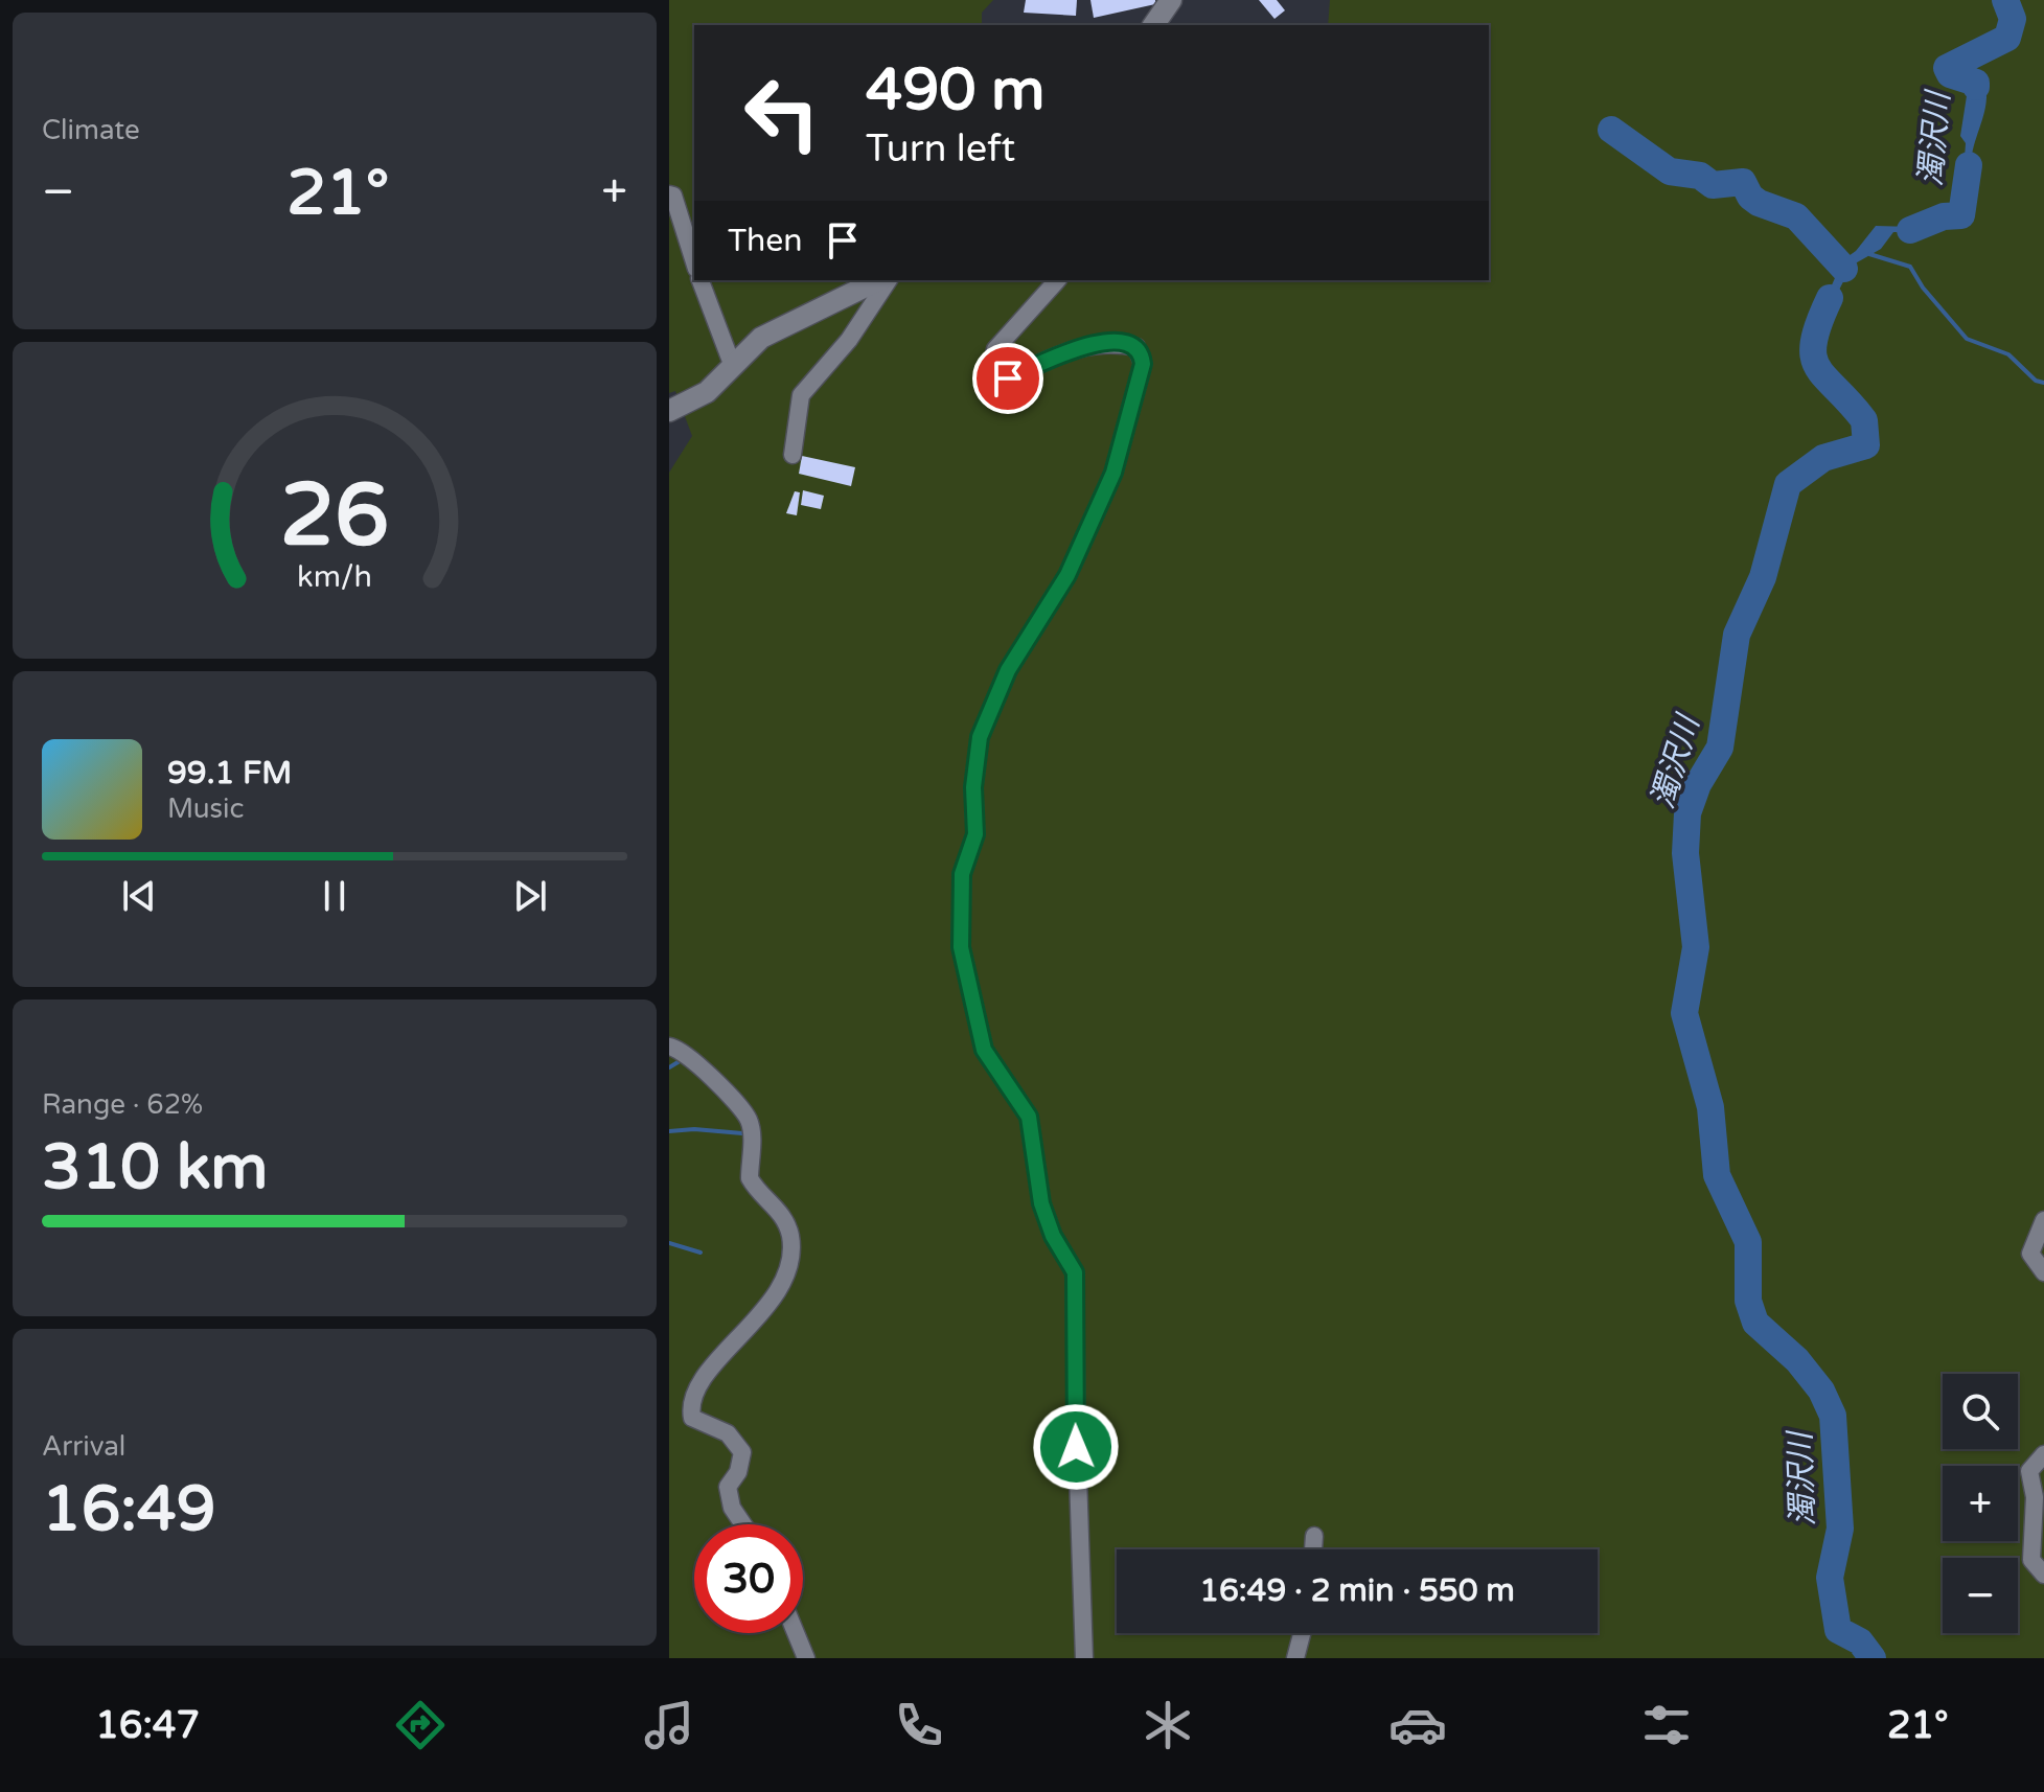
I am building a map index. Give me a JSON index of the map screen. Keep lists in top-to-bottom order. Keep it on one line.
{"water":["濁沢川"],"page":{"tile":["Climate",["Range · 62%","310 km"],["Arrival","16:49"]],"turn":["490 m","Turn left"],"heat":["−","21°","+"],"then":"Then","song":["99.1 FM","Music"],"map_buttons":["+","−"],"limit":"30","trip":"16:49 · 2 min · 550 m","tabs":["16:47","21°"],"gauge":["26","km/h"]}}
